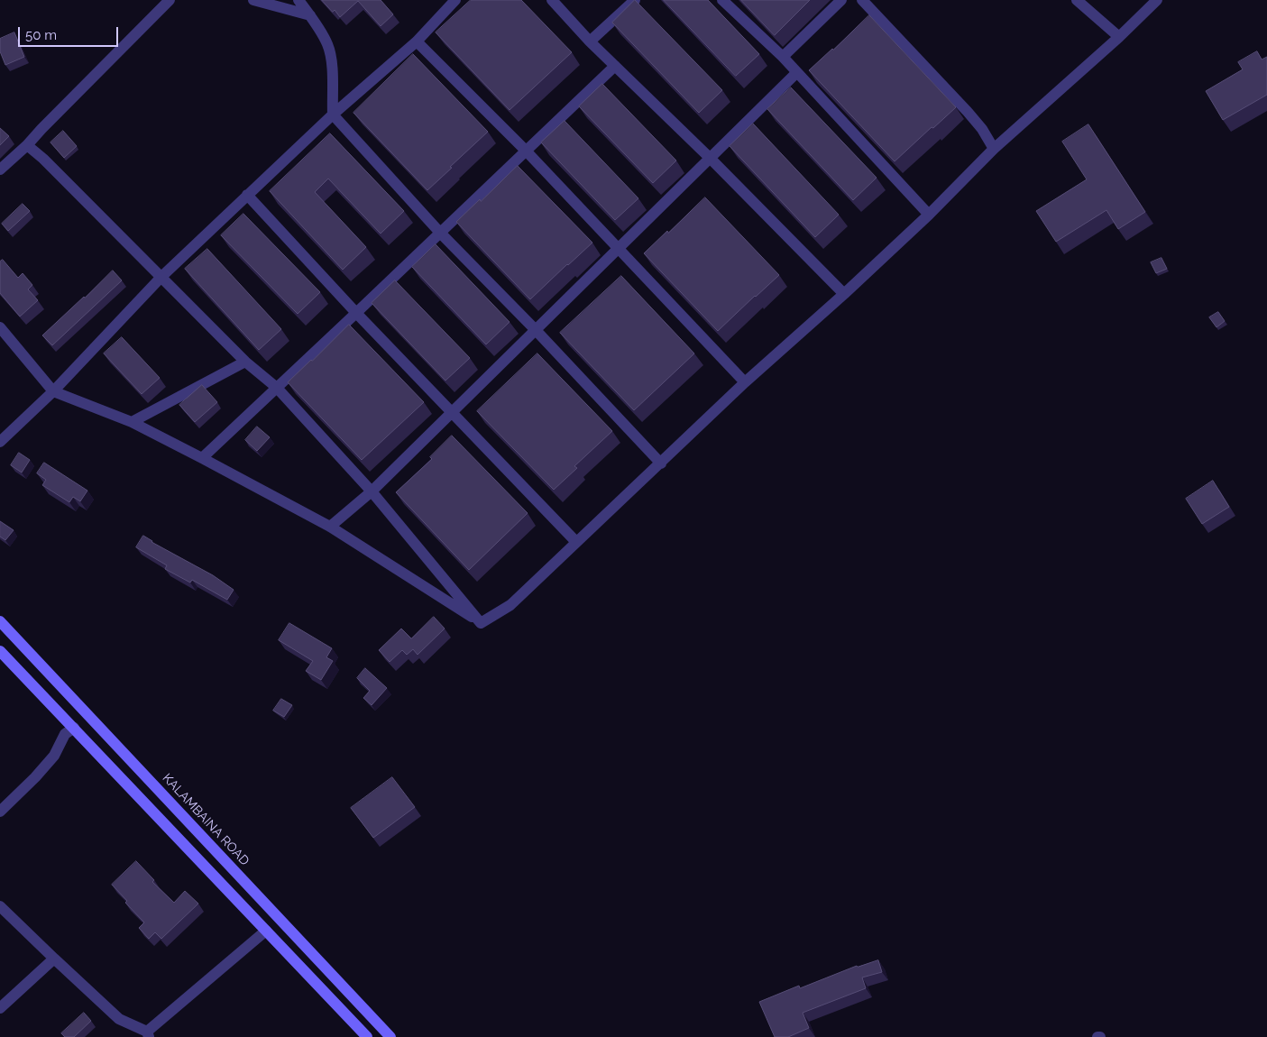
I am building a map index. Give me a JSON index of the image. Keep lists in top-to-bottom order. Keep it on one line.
{"streets":{"main road":["KALAMBAINA ROAD"]},"scale_bar":"50 m"}
